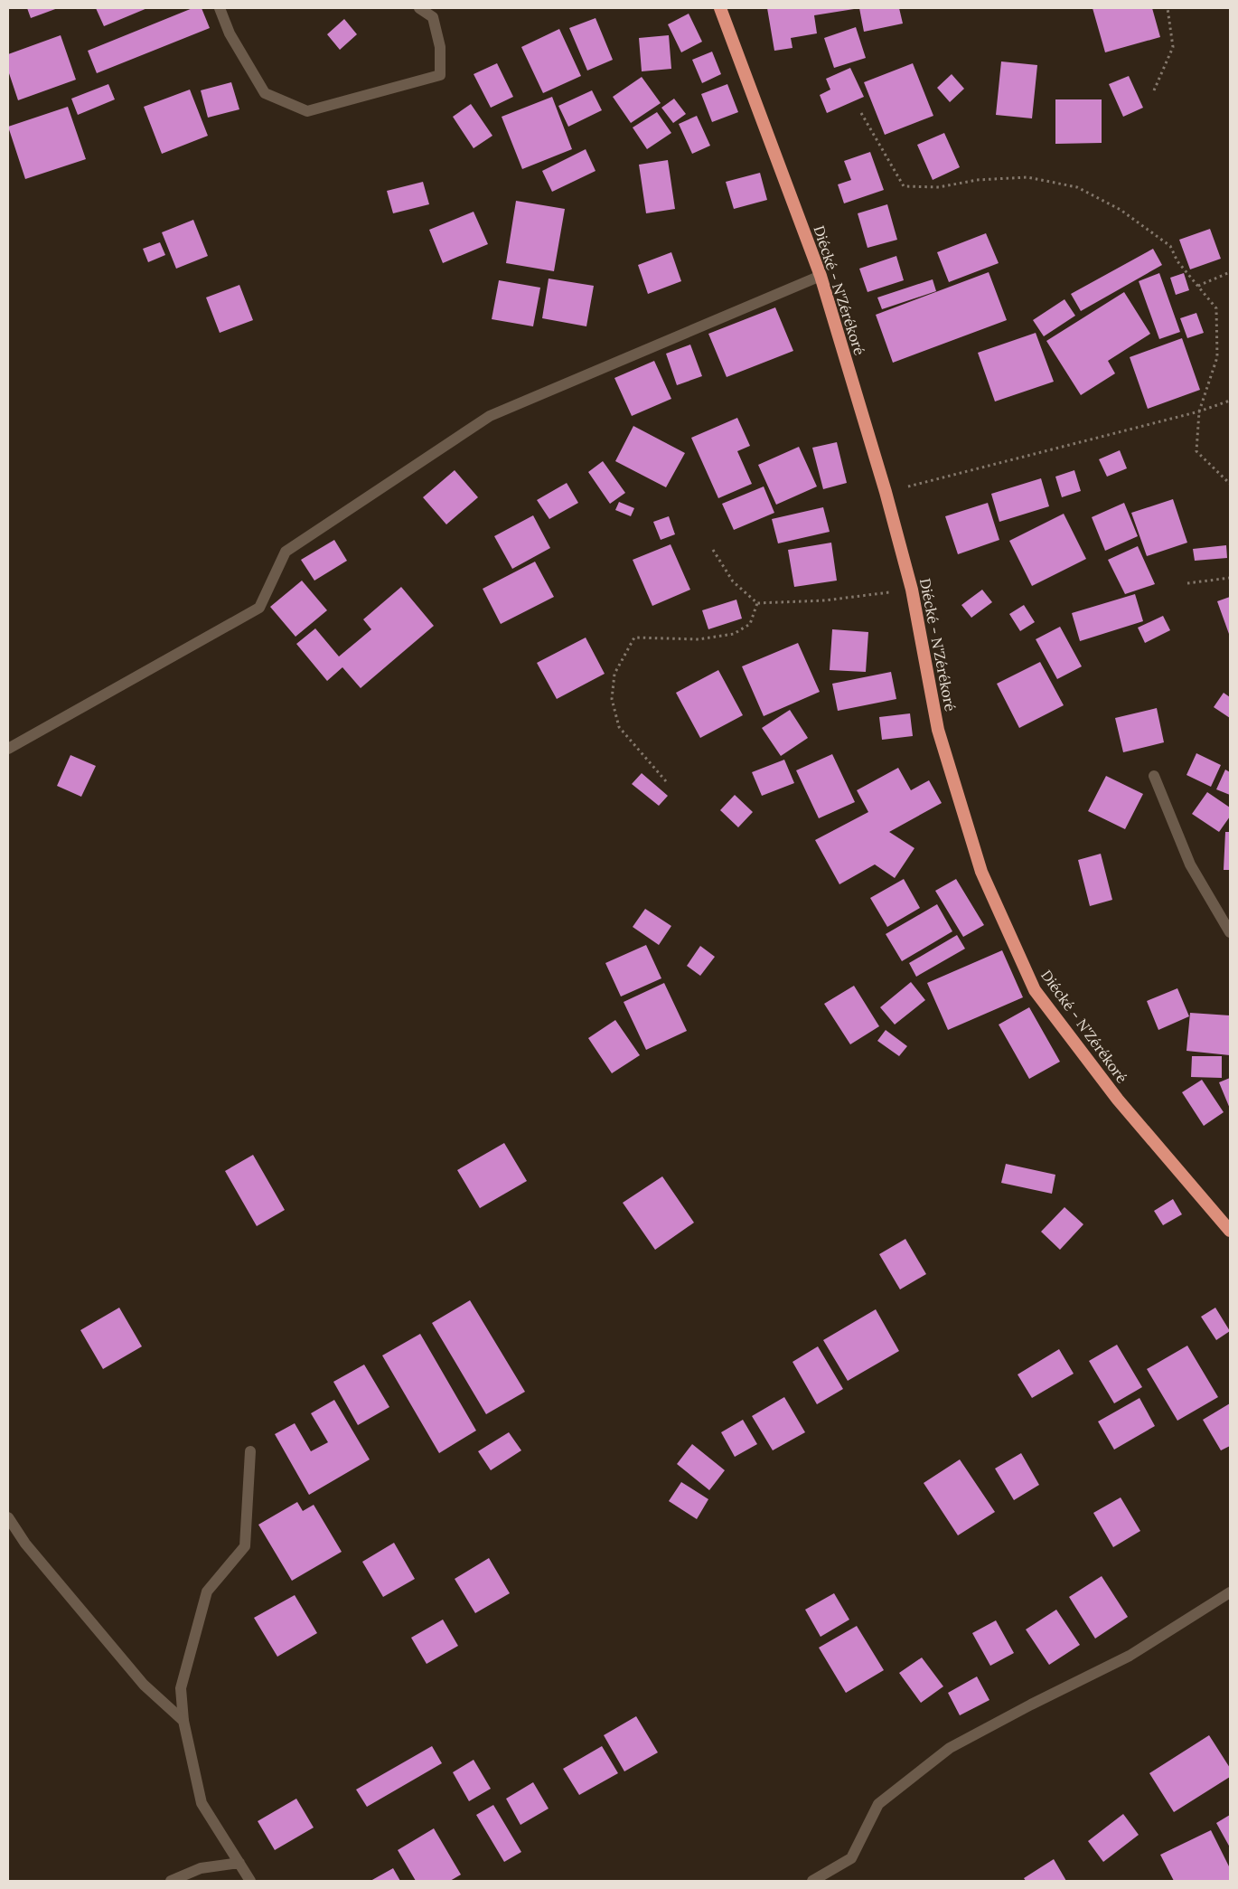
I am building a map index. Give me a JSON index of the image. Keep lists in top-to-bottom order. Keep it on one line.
{"streets":{"highway":["Diécké - N'Zérékoré"]}}
